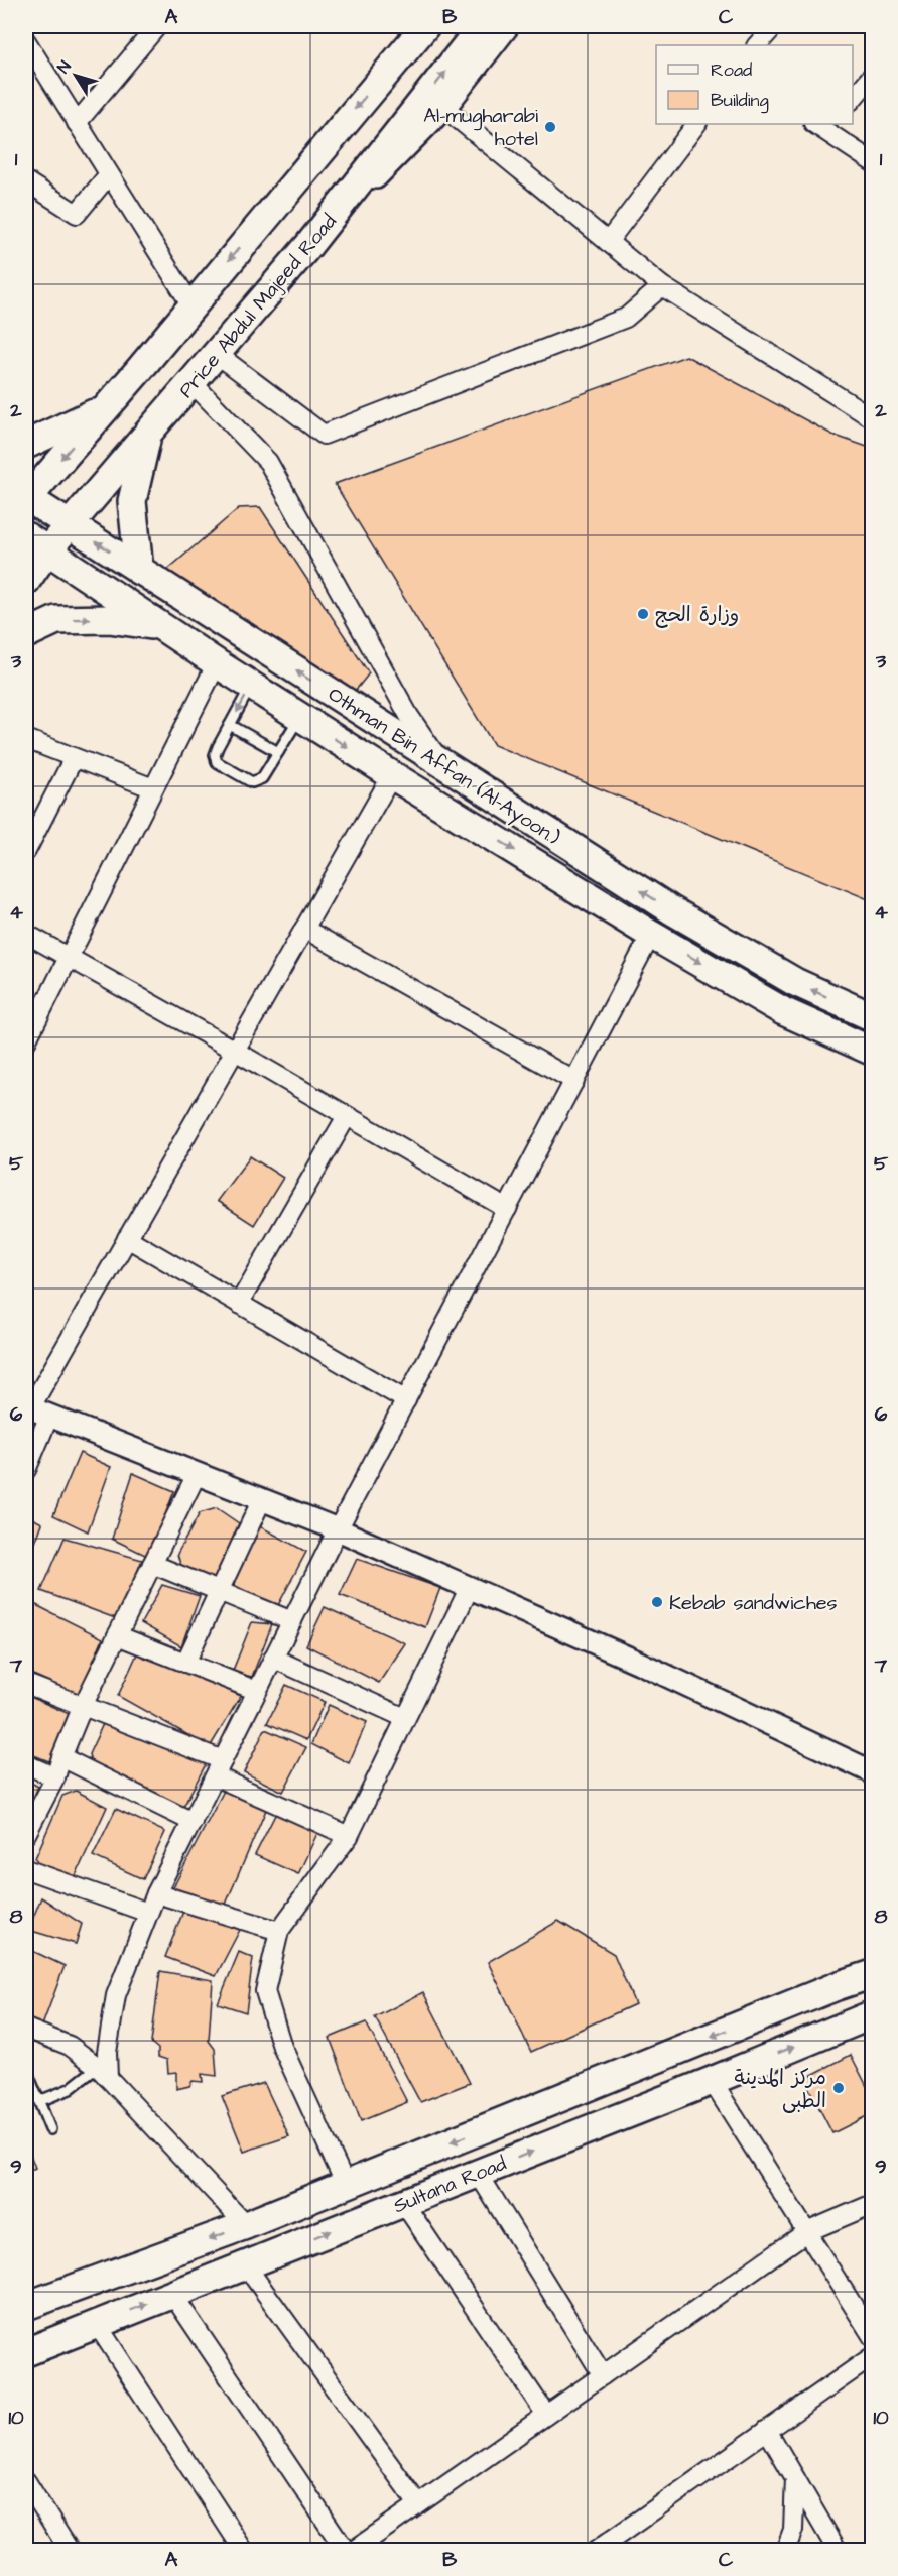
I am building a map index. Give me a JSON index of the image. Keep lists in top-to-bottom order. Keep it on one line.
{"streets":{"main road":["Price Abdul Majeed Road","Othman Bin Affan (Al-Ayoon.)","Sultana Road"]},"crossings":[["Price Abdul Majeed Road","Othman Bin Affan (Al-Ayoon.)"]],"places":["Al-mugharabi hotel","وزارة الحج","Kebab sandwiches","مرکز المدینة الطبی"],"legend":["Road","Building"],"north":"top left","grid":{"columns":["A","B","C"],"rows":["1","2","3","4","5","6","7","8","9","10"]}}
